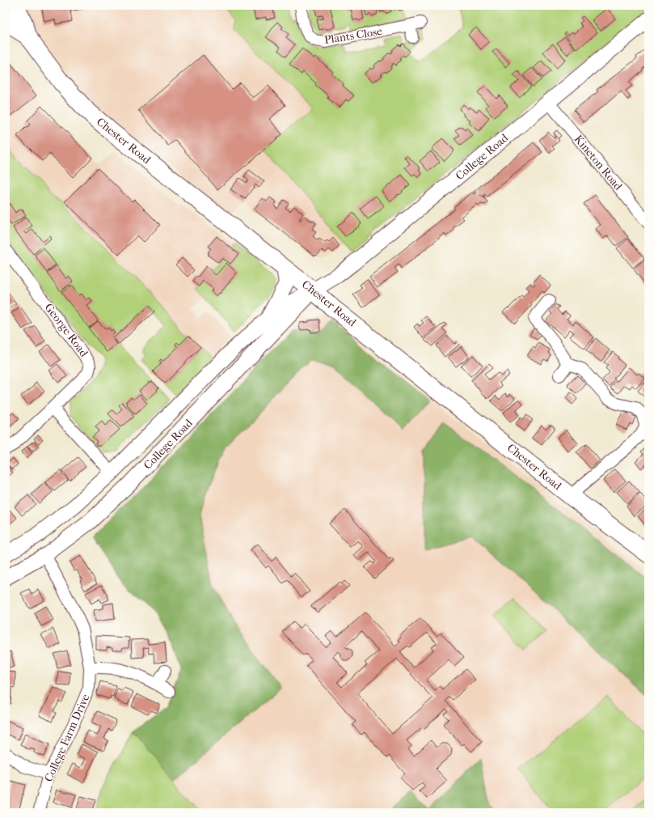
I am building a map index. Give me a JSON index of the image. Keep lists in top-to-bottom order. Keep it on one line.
{"streets":{"highway":["Chester Road"],"main road":["College Road"],"street":["Plants Close","Kineton Road","George Road","College Farm Drive"]},"crossings":[["Chester Road","College Road"],["College Road","Kineton Road"],["College Road","College Farm Drive"]]}
